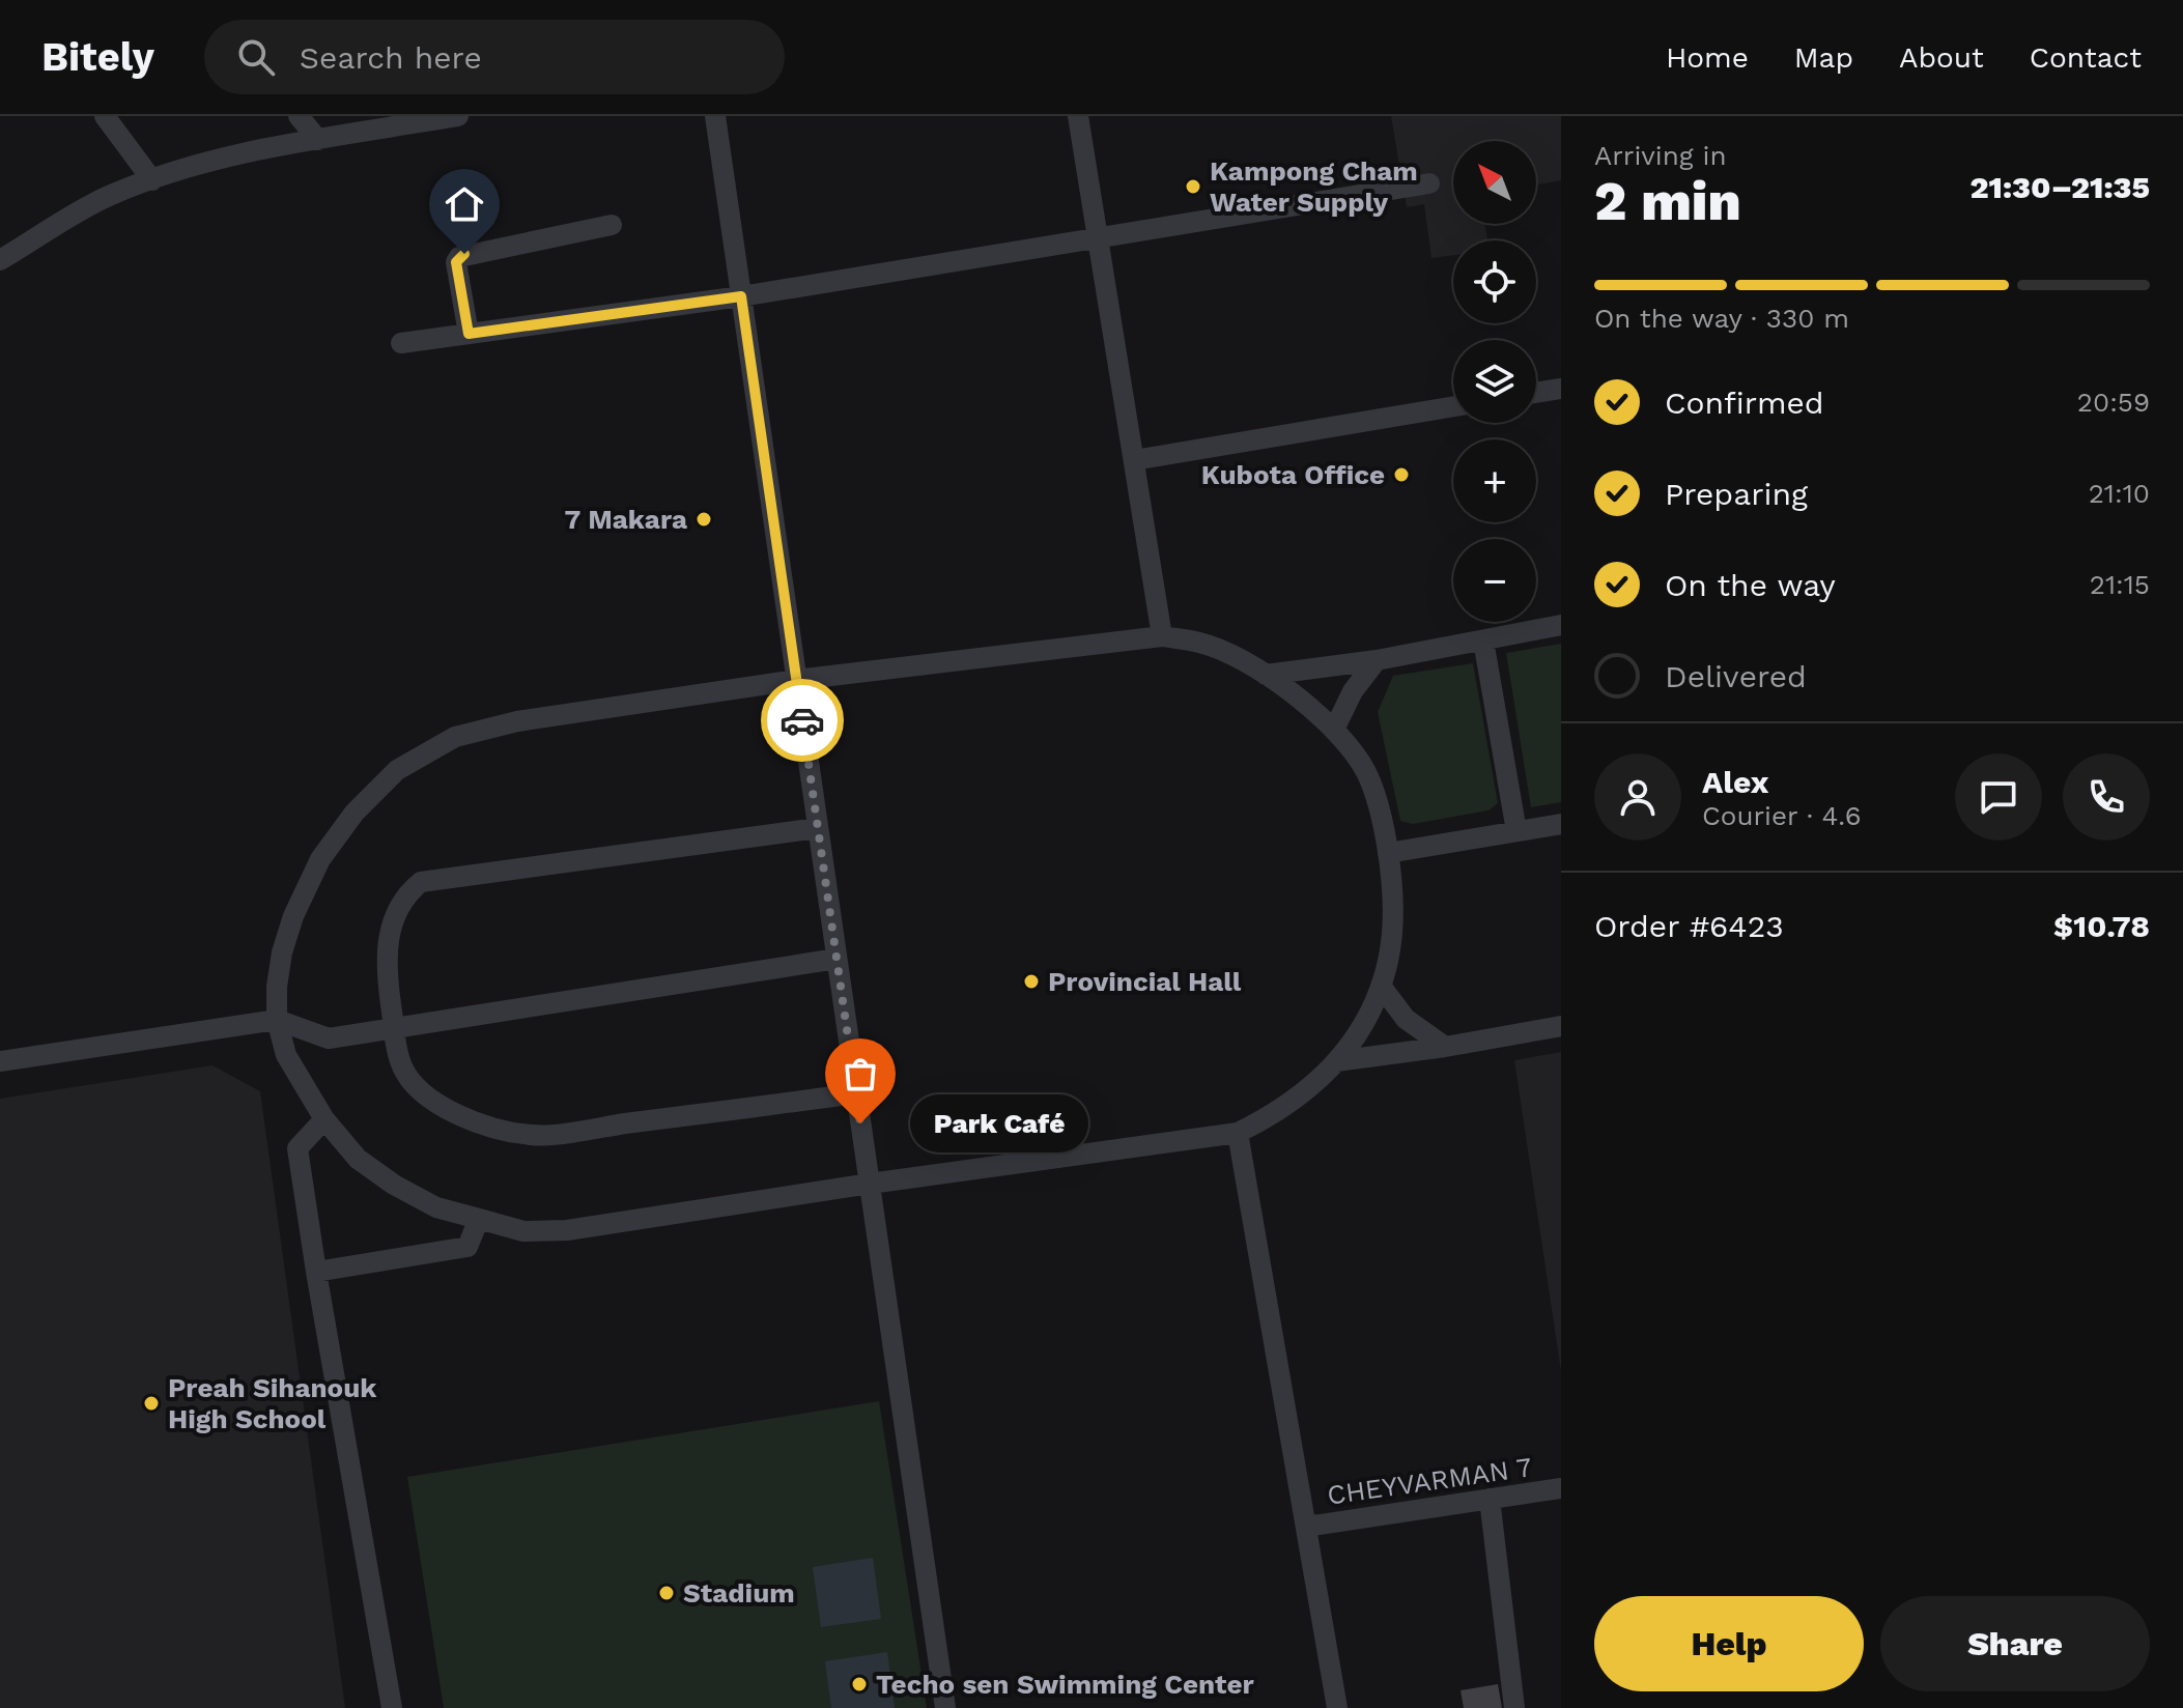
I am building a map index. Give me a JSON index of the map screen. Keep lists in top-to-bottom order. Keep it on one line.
{"streets":{"street":["CHEYVARMAN 7"]},"places":["Kampong Cham Water Supply","Kubota Office","7 Makara","Provincial Hall","Park Café","Preah Sihanouk High School","Stadium","Techo sen Swimming Center"],"north":"top left","page":{"header":"Bitely","search":"Search here","nav":["Home","Map","About","Contact"],"heading":["2 min","Arriving in","21:30–21:35"],"panel":["Alex","Courier · 4.6","Order #6423","$10.78"],"map_buttons":["+","−"],"bar":"On the way · 330 m","list":[["Confirmed","20:59"],["Preparing","21:10"],["On the way","21:15"],"Delivered"],"bubble":"Park Café","buttons":["Help","Share"]}}
